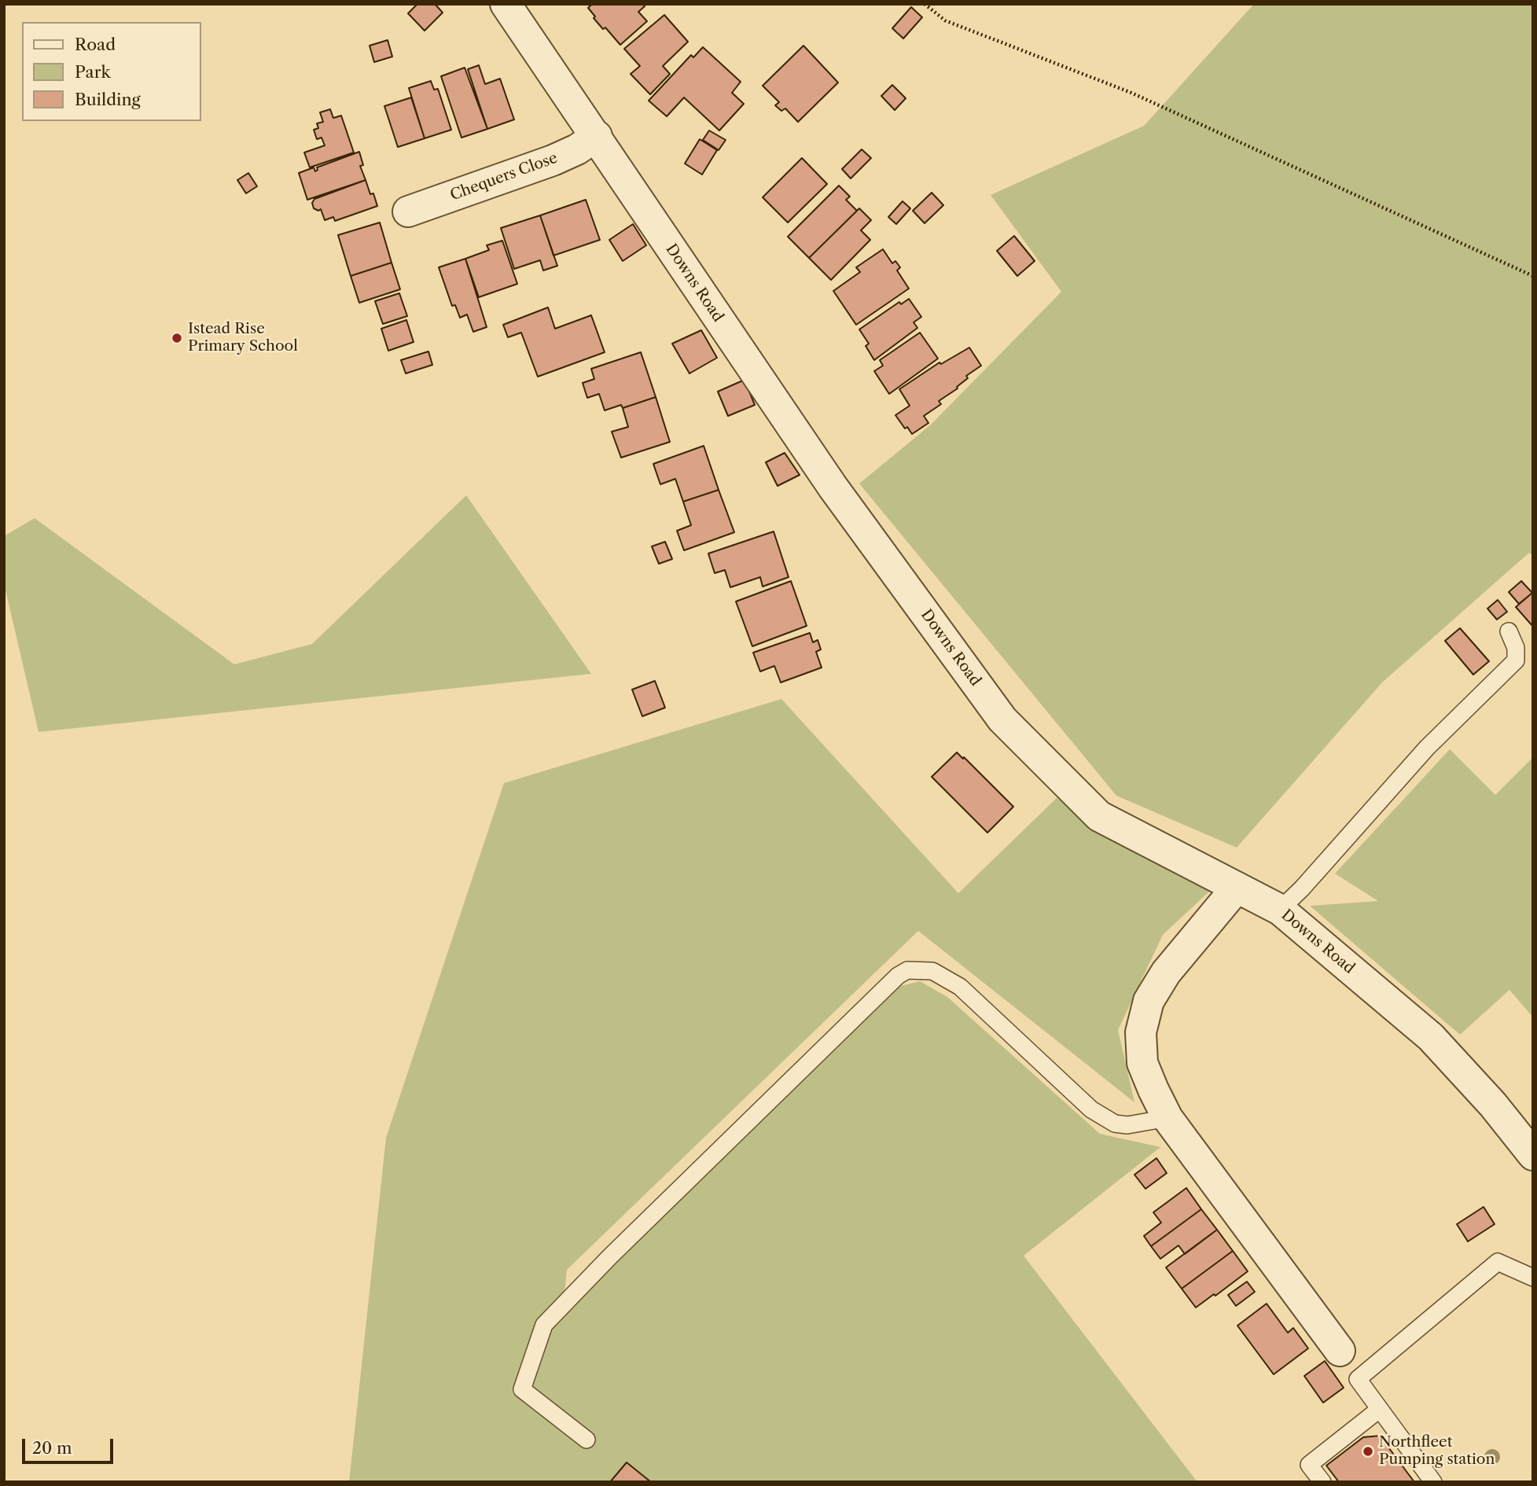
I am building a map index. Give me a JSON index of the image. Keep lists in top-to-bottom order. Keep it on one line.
{"streets":{"street":["Chequers Close","Downs Road"]},"crossings":[["Chequers Close","Downs Road"]],"places":["Istead Rise Primary School","Northfleet Pumping station"],"legend":["Road","Park","Building"],"scale_bar":"20 m"}
